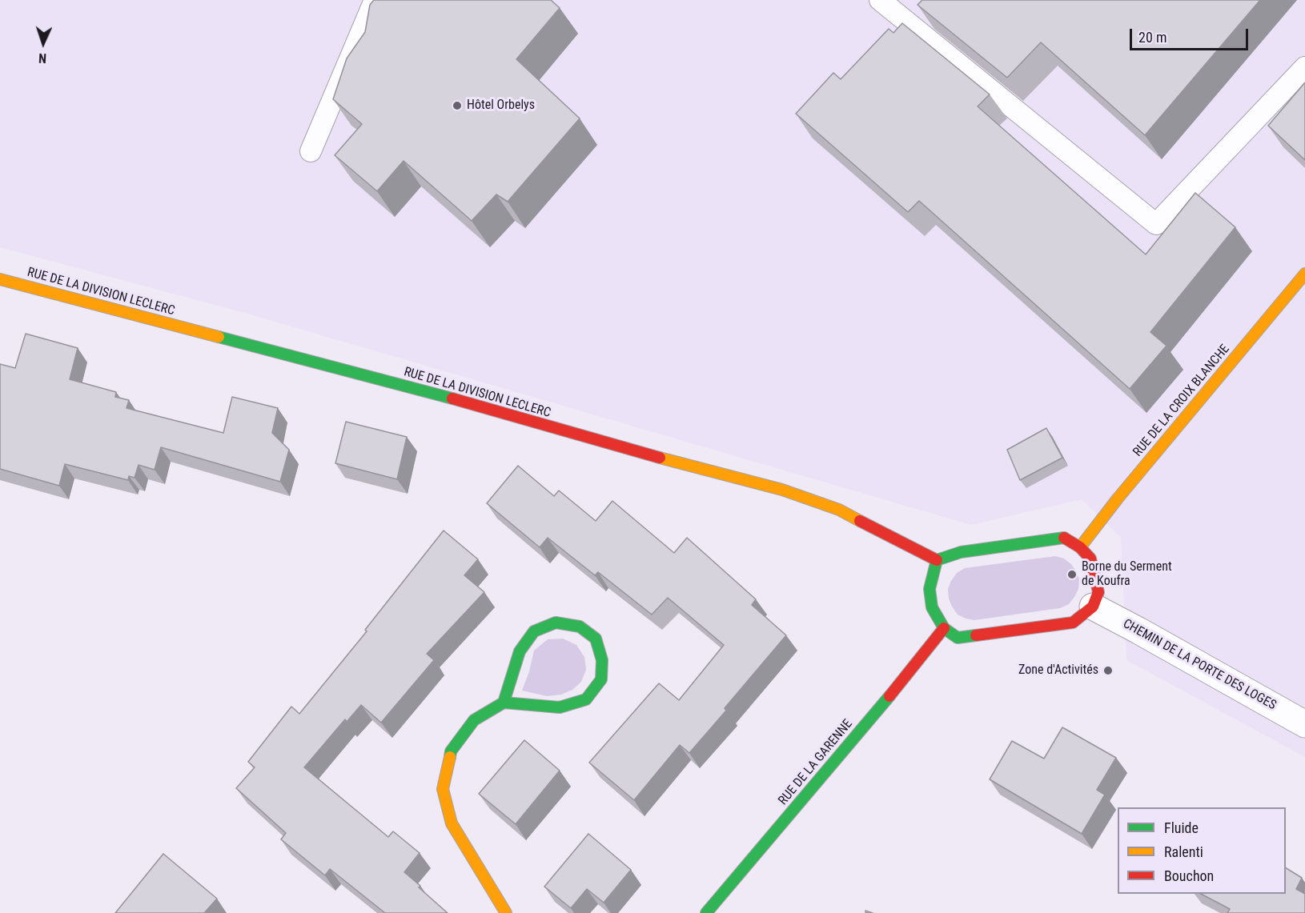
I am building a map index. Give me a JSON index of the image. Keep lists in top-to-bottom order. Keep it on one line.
{"streets":{"street":["RUE DE LA DIVISION LECLERC","RUE DE LA CROIX BLANCHE","CHEMIN DE LA PORTE DES LOGES","RUE DE LA GARENNE"]},"places":["Hôtel Orbelys","Borne du Serment de Koufra","Zone d'Activités"],"legend":["Fluide","Ralenti","Bouchon"],"scale_bar":"20 m","north":"bottom"}
